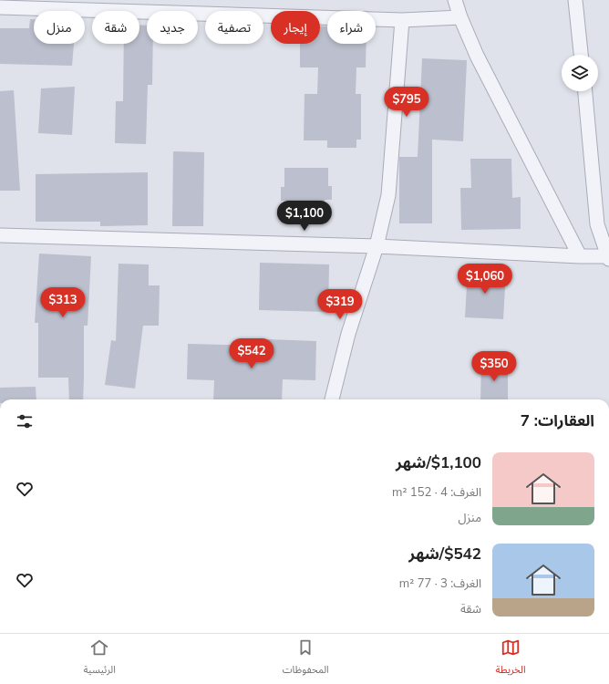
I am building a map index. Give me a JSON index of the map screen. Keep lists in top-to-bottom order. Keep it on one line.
{"page":{"chip":["شراء","إيجار","تصفية","جديد","شقة","منزل"],"price":["$795","$1,100","$1,060","$313","$319","$542","$350"],"heading":"العقارات: 7","list":[{"name":"$1,100/شهر","note":"الغرف: 4 · 152 m² · منزل"},{"name":"$542/شهر","note":"الغرف: 3 · 77 m² · شقة"}],"tabs":["الخريطة","المحفوظات","الرئيسية"]}}
